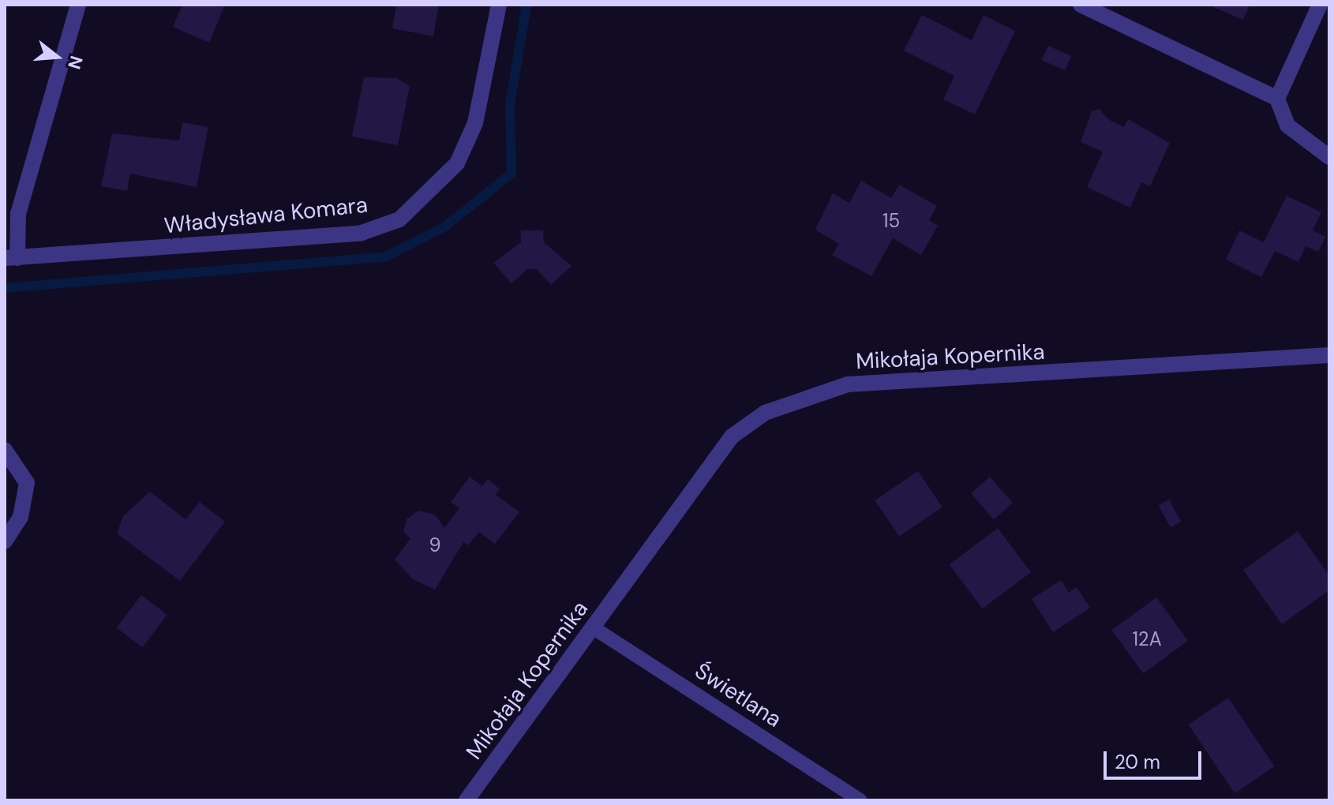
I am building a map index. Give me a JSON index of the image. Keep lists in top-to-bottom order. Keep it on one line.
{"streets":{"street":["Władysława Komara","Mikołaja Kopernika"],"lane":["Świetlana"]},"crossings":[["Mikołaja Kopernika","Świetlana"]],"house_numbers":["15","9","12A"],"scale_bar":"20 m","north":"right"}
